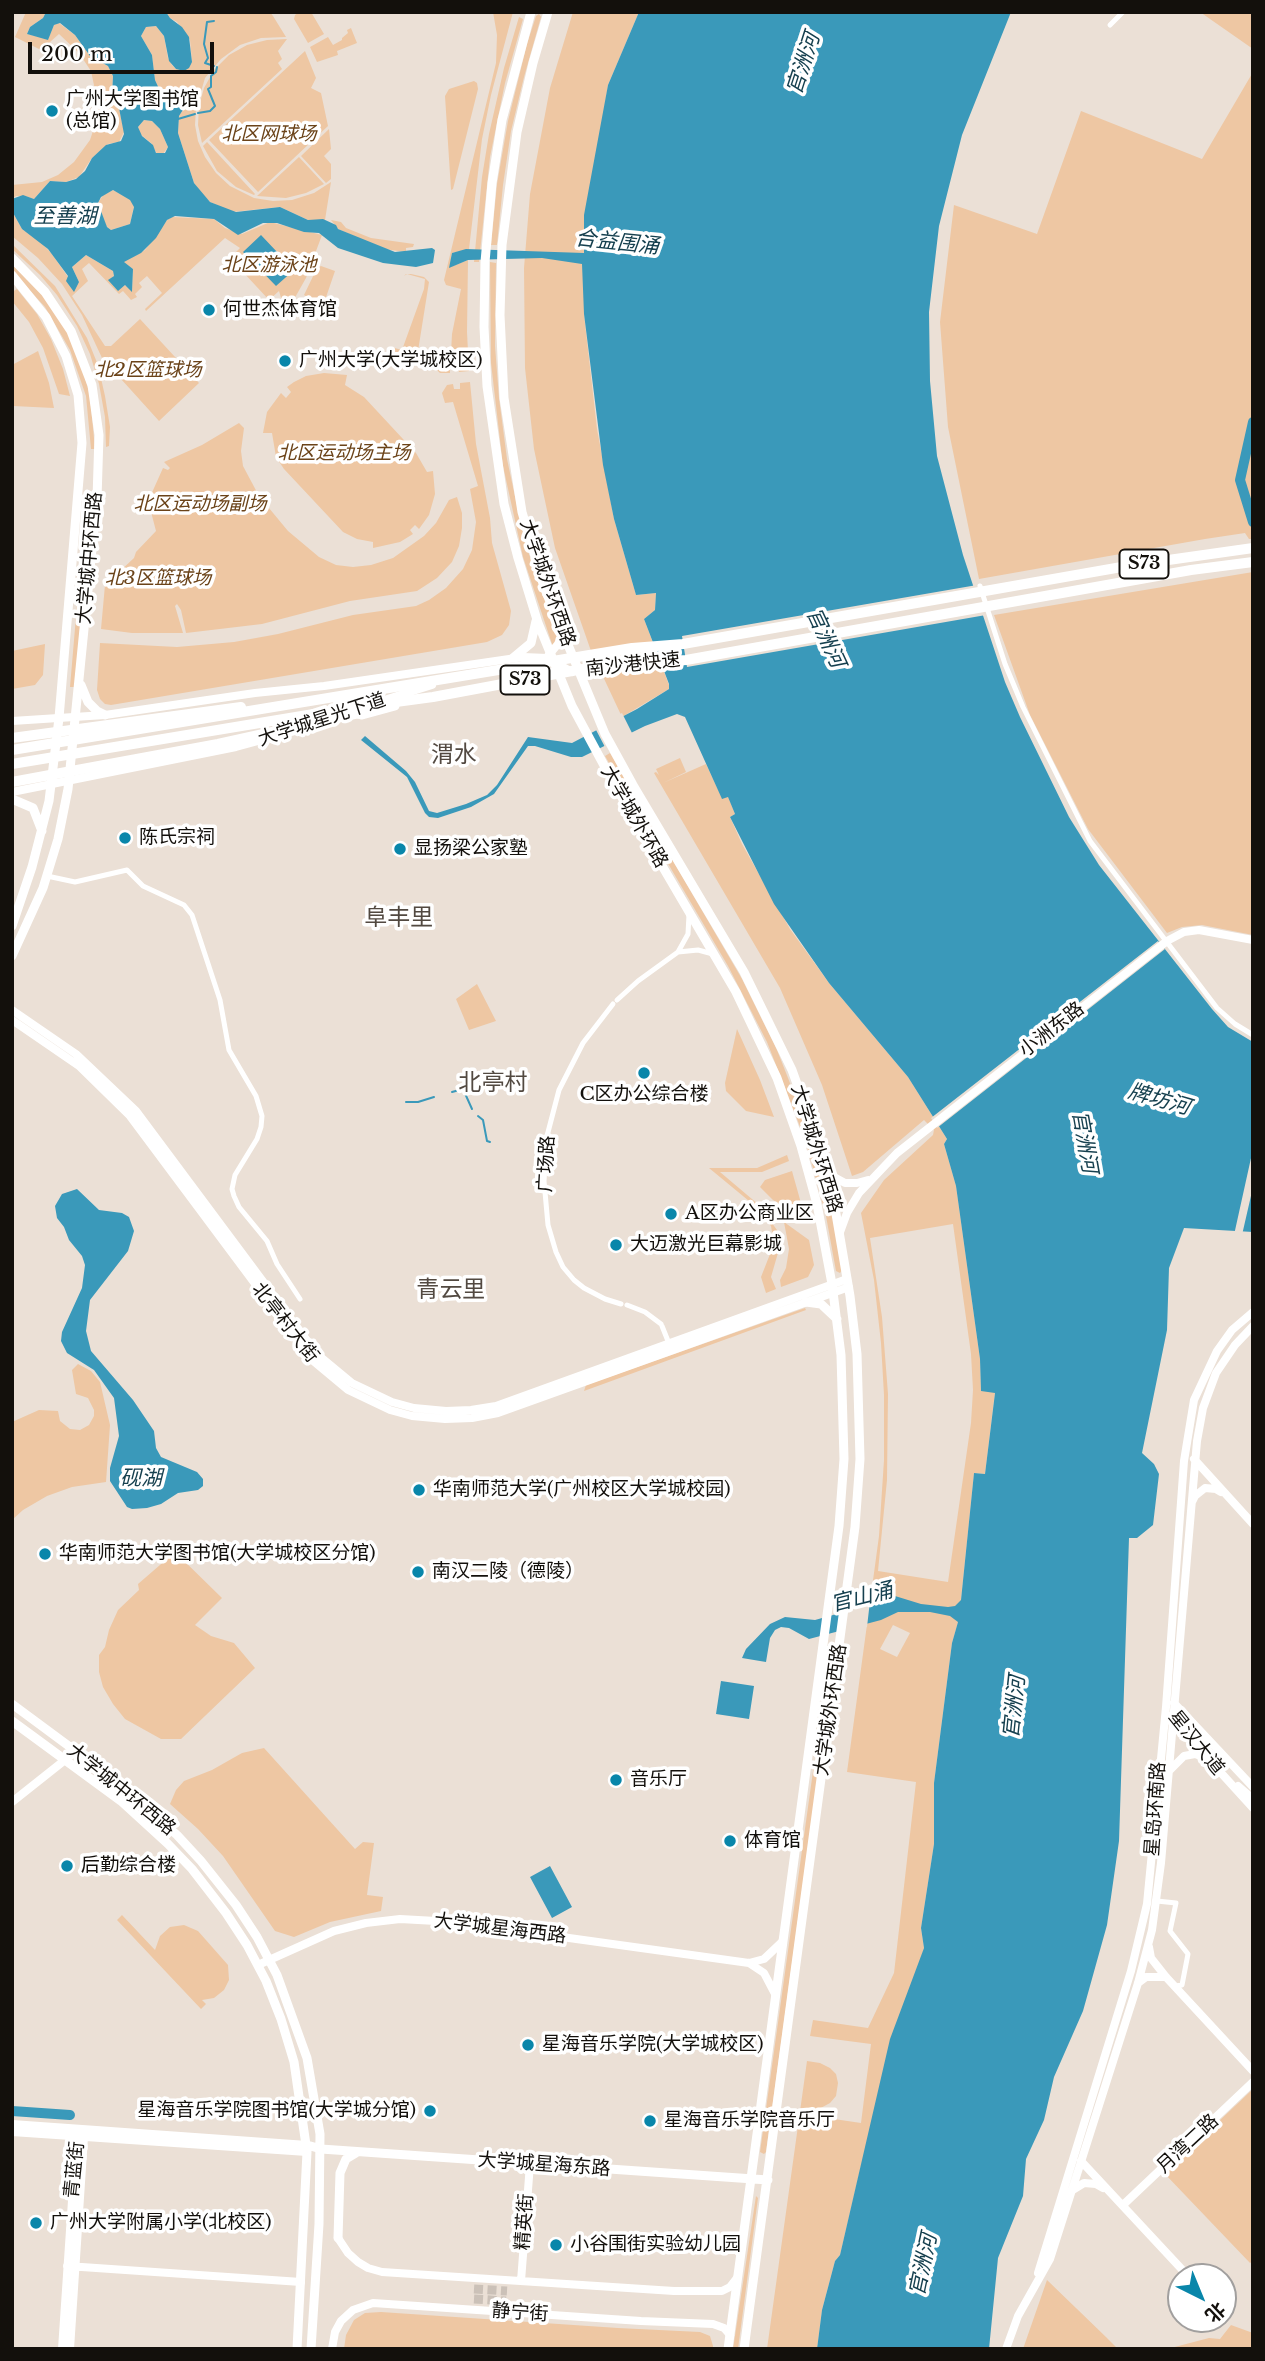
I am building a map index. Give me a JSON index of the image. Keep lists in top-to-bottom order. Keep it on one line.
{"streets":{"highway":["S73","南沙港快速"],"main road":["大学城中环西路","大学城外环西路","大学城星光下道","大学城外环路","小洲东路","北亭村大街","星汉大道","星岛环南路","大学城星海西路","月湾二路","大学城星海东路","青蓝街","精英街","静宁街"],"street":["广场路"]},"crossings":[["大学城中环西路","大学城星光下道"],["大学城中环西路","大学城星海西路"],["大学城中环西路","大学城星海东路"],["大学城外环西路","大学城星光下道"],["大学城外环西路","大学城外环路"],["大学城外环西路","小洲东路"],["大学城外环西路","北亭村大街"],["大学城外环西路","大学城星海东路"],["大学城外环西路","静宁街"],["广场路","北亭村大街"],["星汉大道","星岛环南路"],["大学城星海东路","青蓝街"],["大学城星海东路","精英街"],["精英街","静宁街"]],"districts":["渭水","阜丰里","北亭村","青云里"],"water":["官洲河","至善湖","合益围涌","牌坊河","砚湖","官山涌"],"parks":["北区网球场","北区游泳池","北2区篮球场","北区运动场主场","北区运动场副场","北3区篮球场"],"places":["广州大学图书馆 (总馆)","何世杰体育馆","广州大学(大学城校区)","陈氏宗祠","显扬梁公家塾","C区办公综合楼","A区办公商业区","大迈激光巨幕影城","华南师范大学(广州校区大学城校园)","华南师范大学图书馆(大学城校区分馆)","南汉二陵（德陵）","音乐厅","体育馆","后勤综合楼","星海音乐学院(大学城校区)","星海音乐学院图书馆(大学城分馆)","星海音乐学院音乐厅","广州大学附属小学(北校区)","小谷围街实验幼儿园"],"scale_bar":"200 m","north":"bottom right"}
